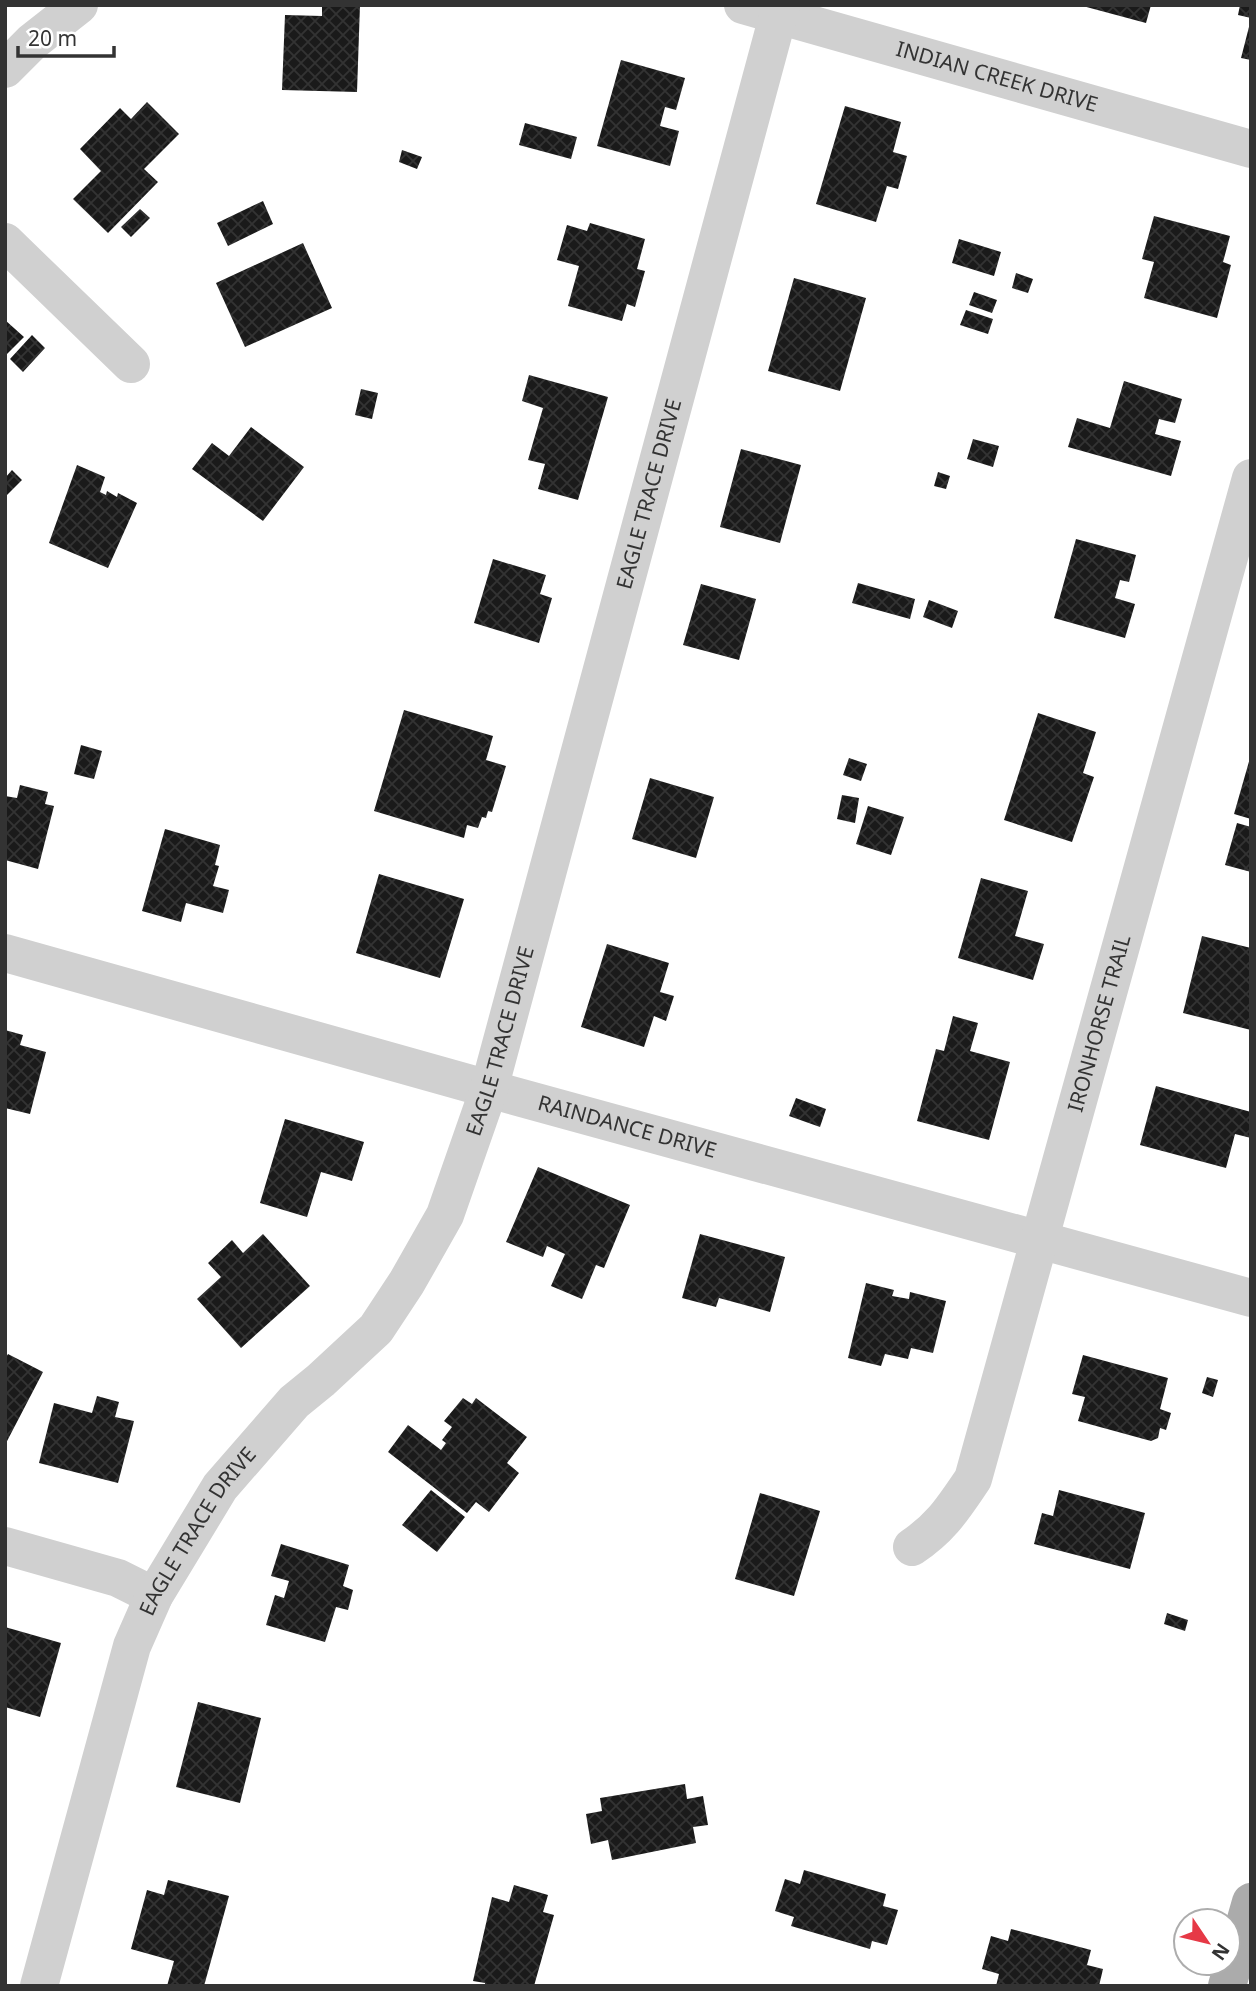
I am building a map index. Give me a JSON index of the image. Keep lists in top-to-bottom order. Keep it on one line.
{"streets":{"street":["INDIAN CREEK DRIVE","EAGLE TRACE DRIVE","IRONHORSE TRAIL","RAINDANCE DRIVE"]},"crossings":[["INDIAN CREEK DRIVE","EAGLE TRACE DRIVE"],["EAGLE TRACE DRIVE","RAINDANCE DRIVE"],["IRONHORSE TRAIL","RAINDANCE DRIVE"]],"scale_bar":"20 m","north":"bottom right"}
